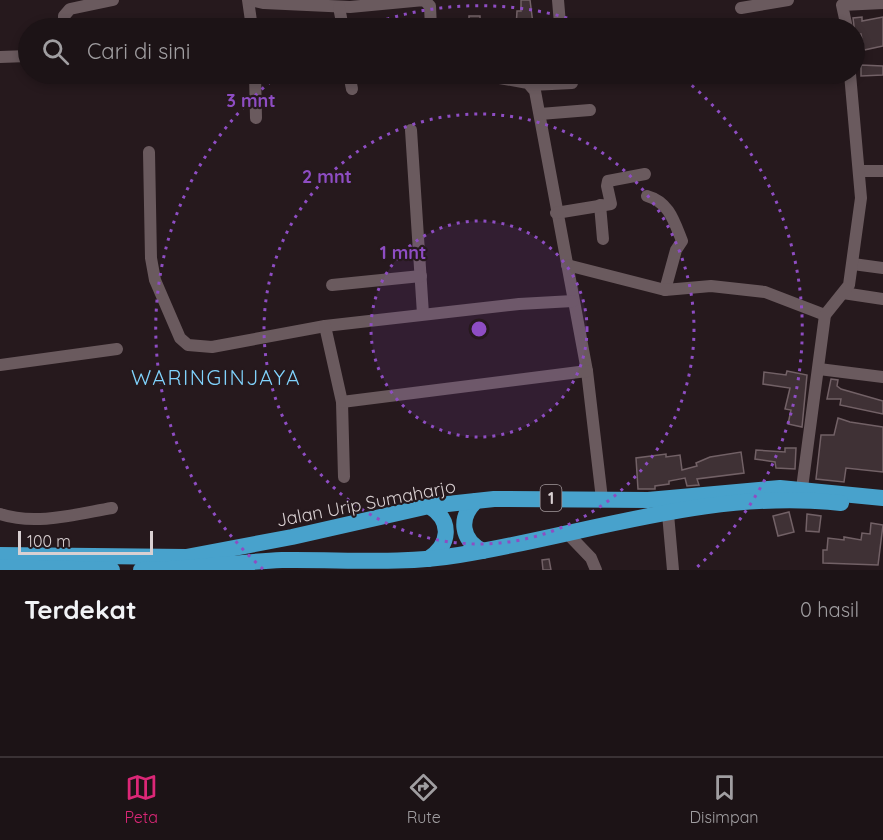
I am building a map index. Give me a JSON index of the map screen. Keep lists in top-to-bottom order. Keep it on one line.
{"streets":{"highway":["1","Jalan Urip Sumaharjo"]},"districts":["WARINGINJAYA"],"scale_bar":"100 m","page":{"search":"Cari di sini","scale":"100 m","heading":["Terdekat","0 hasil"],"nav":["Peta","Rute","Disimpan"]},"rings":["3 mnt","2 mnt","1 mnt"]}
